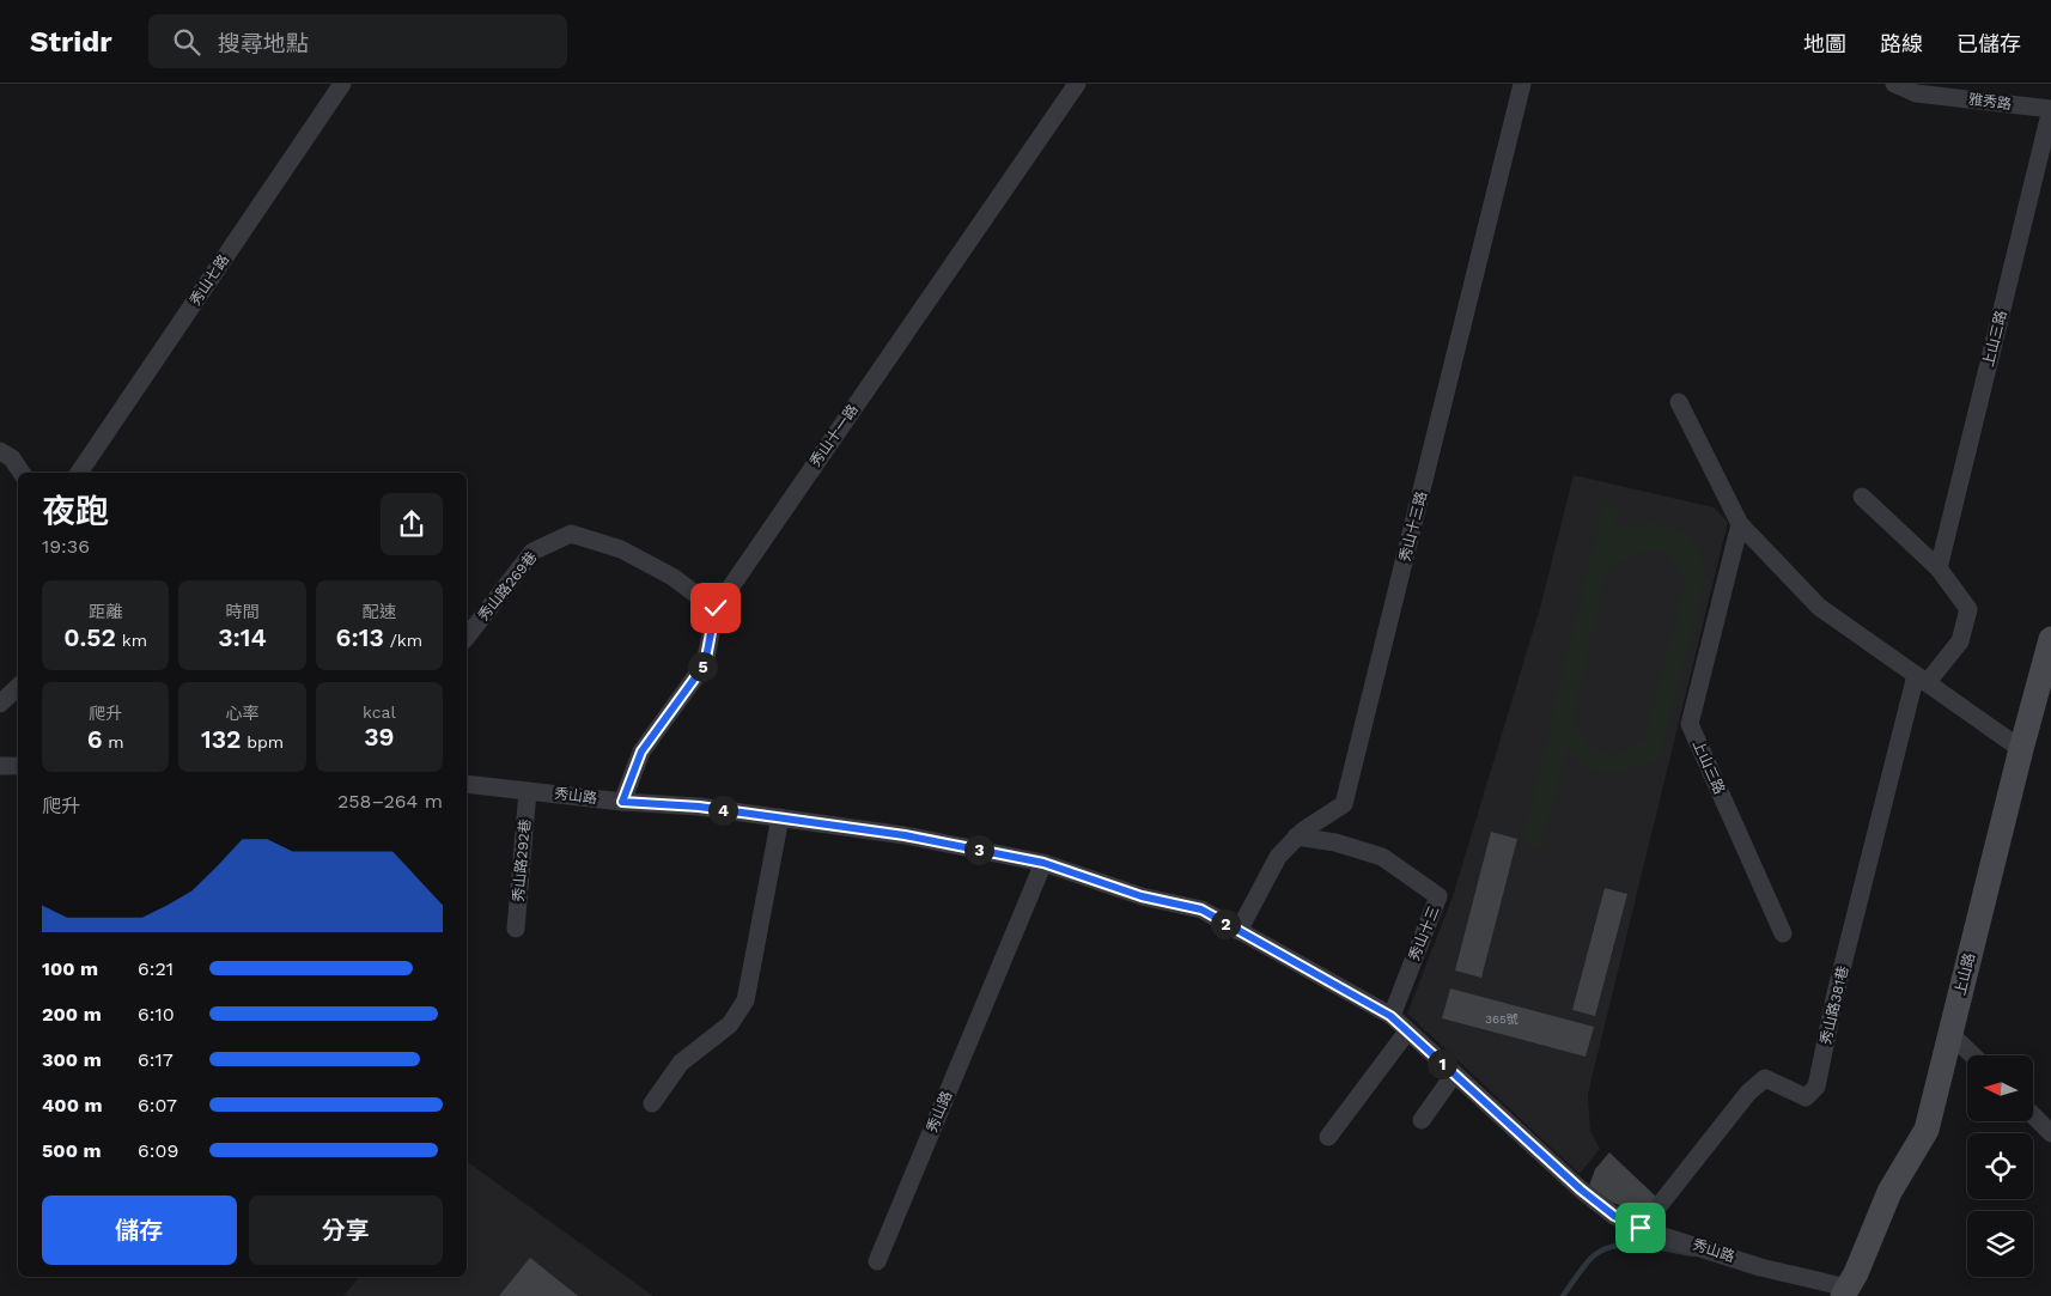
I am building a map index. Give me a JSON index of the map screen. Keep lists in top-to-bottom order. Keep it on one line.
{"streets":{"street":["雅秀路","秀山七路","上山三路","秀山十一路","秀山十三路","秀山路269巷","秀山路","秀山路292巷","秀山十三","上山路","秀山路381巷"]},"crossings":[["雅秀路","上山三路"],["秀山十一路","秀山路269巷"],["秀山十一路","秀山路"],["秀山十三路","秀山路"],["秀山十三路","秀山十三"],["秀山路","秀山路292巷"],["秀山路","秀山十三"],["秀山路","上山路"],["秀山路","秀山路381巷"]],"house_numbers":["365號"],"north":"left","page":{"header":"Stridr","search":"搜尋地點","nav":["地圖","路線","已儲存"],"heading":["夜跑","19:36"],"stats":[["距離","0.52 km"],["時間","3:14"],["配速","6:13 /km"],["爬升","6 m"],["心率","132 bpm"],["kcal","39"]],"pins":["5","4","3","2","1"],"chart":["爬升","258–264 m"],"list":[{"name":"100 m","note":"6:21"},{"name":"200 m","note":"6:10"},{"name":"300 m","note":"6:17"},{"name":"400 m","note":"6:07"},{"name":"500 m","note":"6:09"}],"buttons":["儲存","分享"]}}
